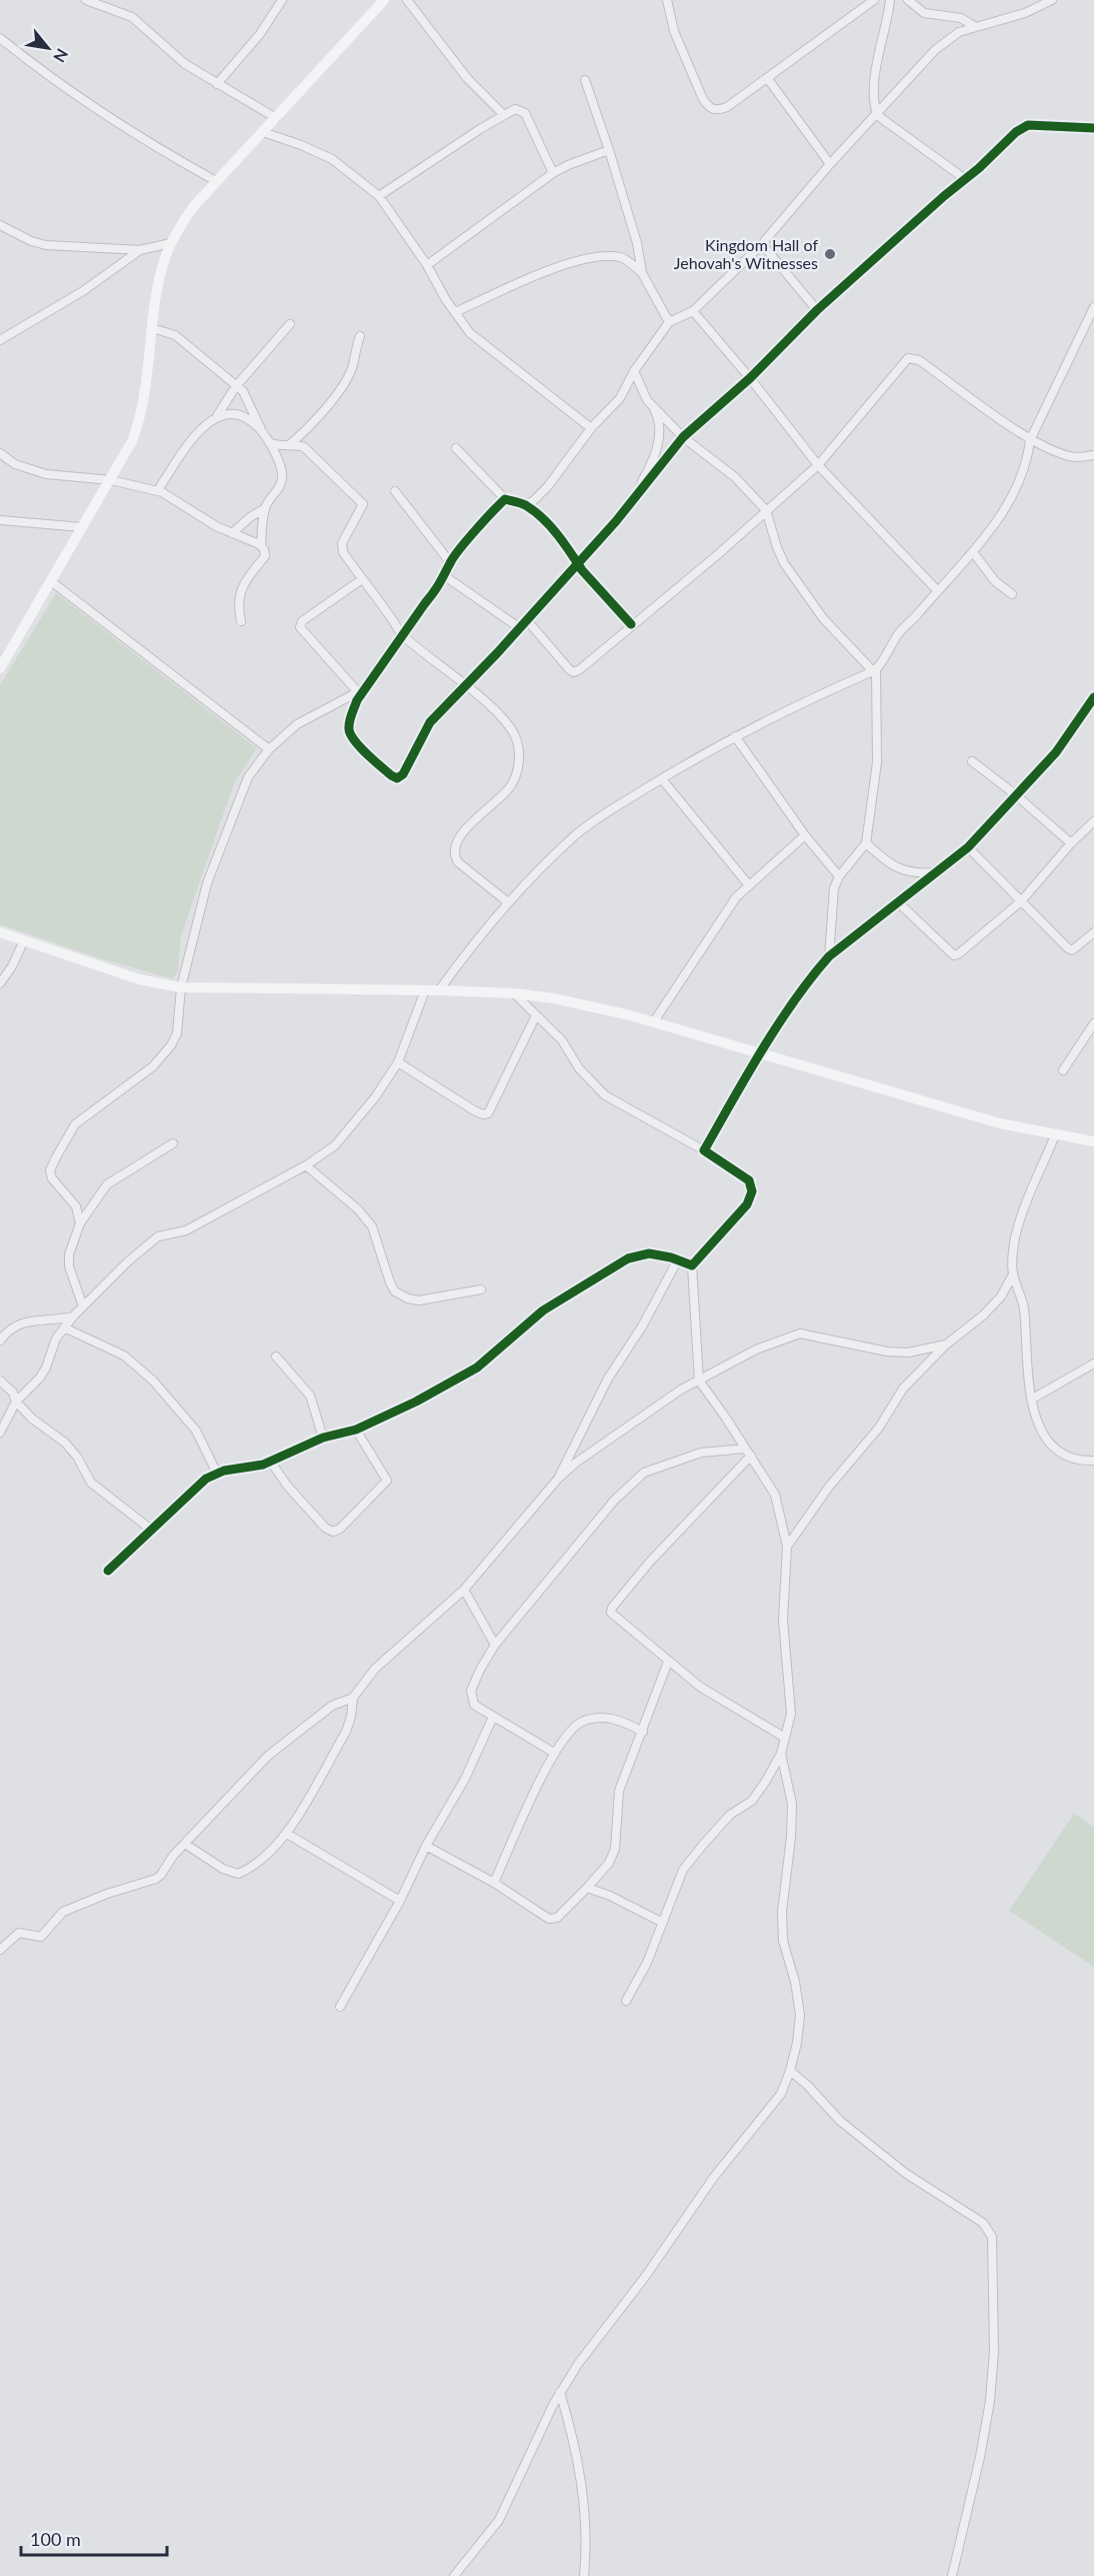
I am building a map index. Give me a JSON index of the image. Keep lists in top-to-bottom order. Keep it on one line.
{"places":["Kingdom Hall of Jehovah's Witnesses"],"scale_bar":"100 m","north":"bottom right"}
